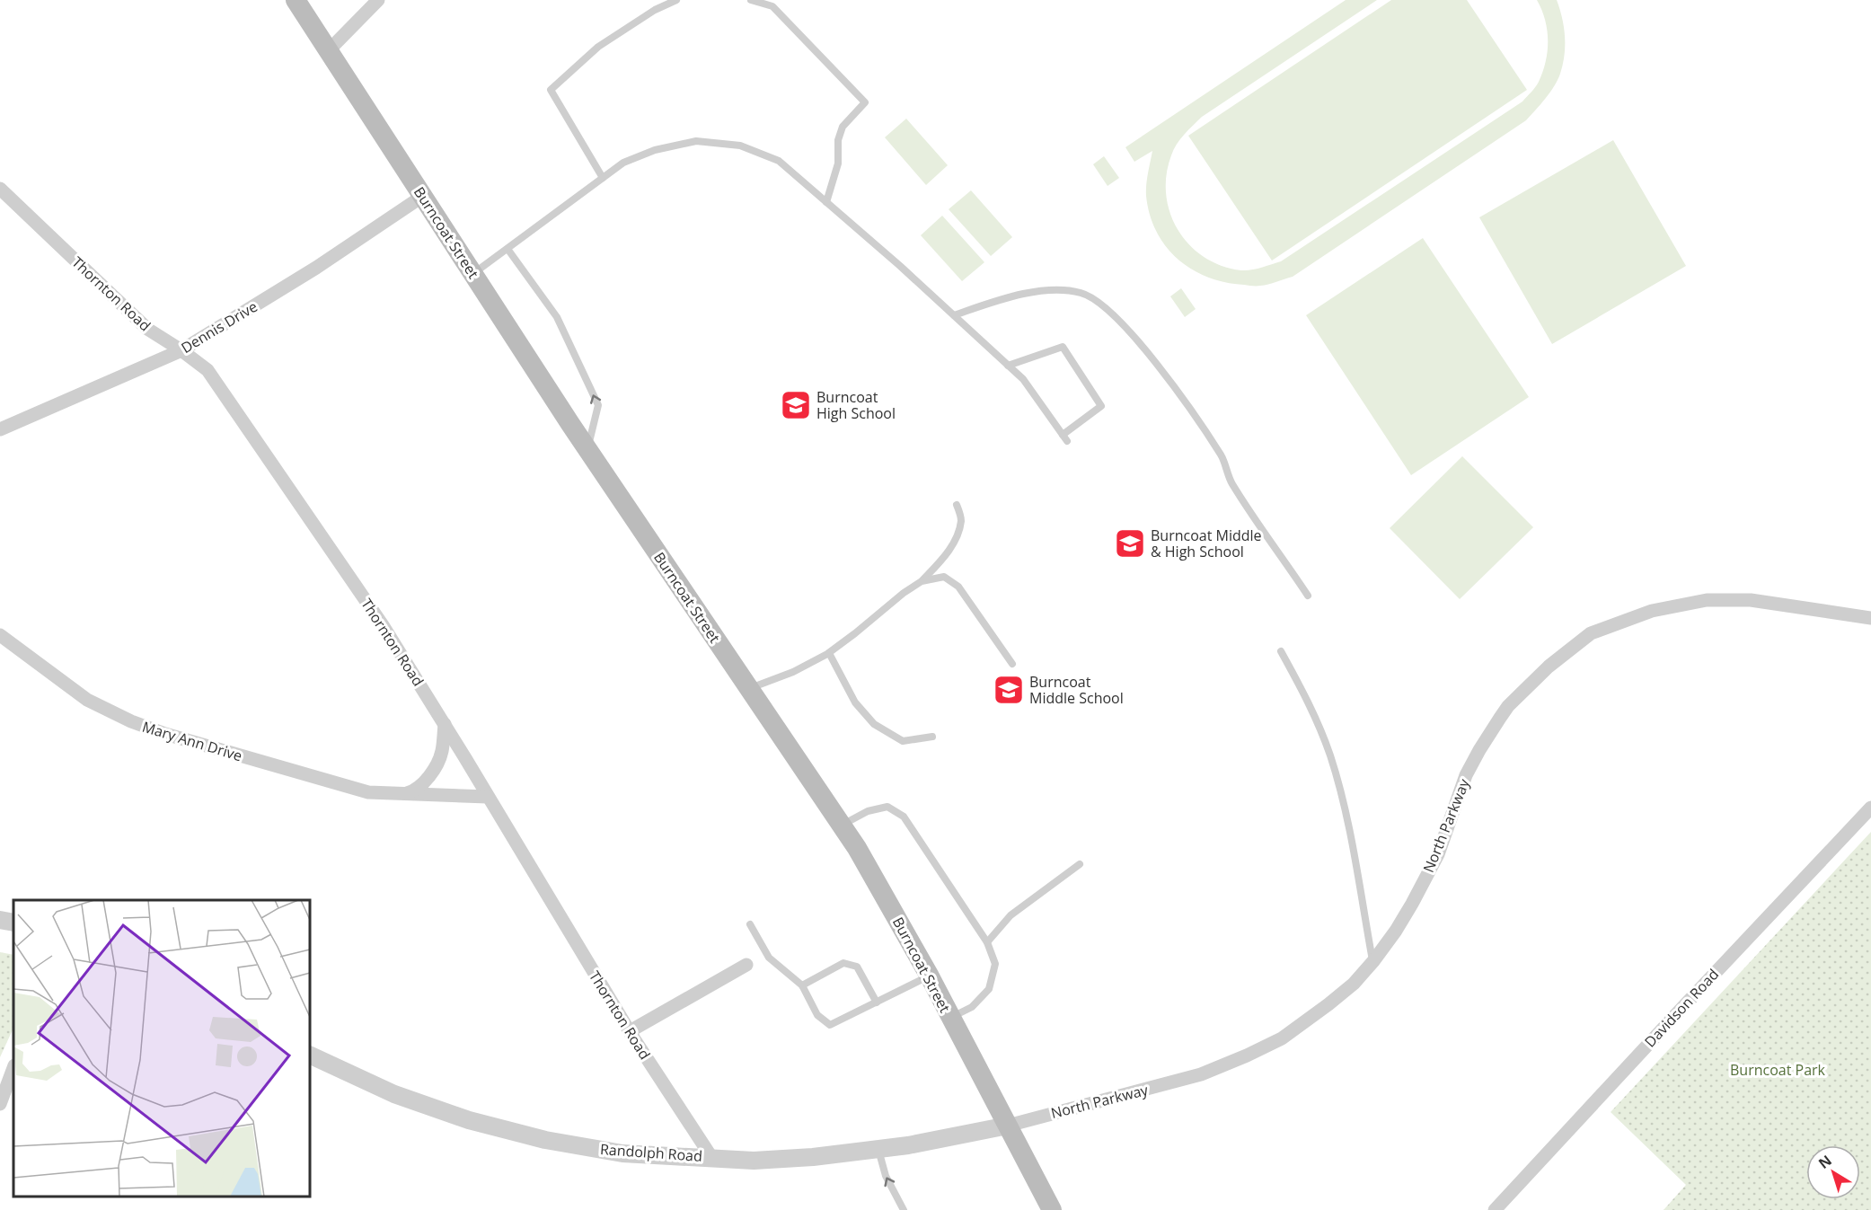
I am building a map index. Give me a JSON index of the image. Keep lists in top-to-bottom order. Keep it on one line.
{"streets":{"main road":["Burncoat Street"],"street":["Thornton Road","Dennis Drive","Mary Ann Drive","North Parkway","Davidson Road","Randolph Road"]},"crossings":[["Burncoat Street","Dennis Drive"],["Burncoat Street","North Parkway"],["Burncoat Street","Randolph Road"],["Thornton Road","Dennis Drive"],["Thornton Road","Mary Ann Drive"],["Thornton Road","Randolph Road"],["North Parkway","Randolph Road"]],"parks":["Burncoat Park"],"places":{"school or university":["Burncoat High School","Burncoat Middle & High School","Burncoat Middle School"]},"north":"top left"}
